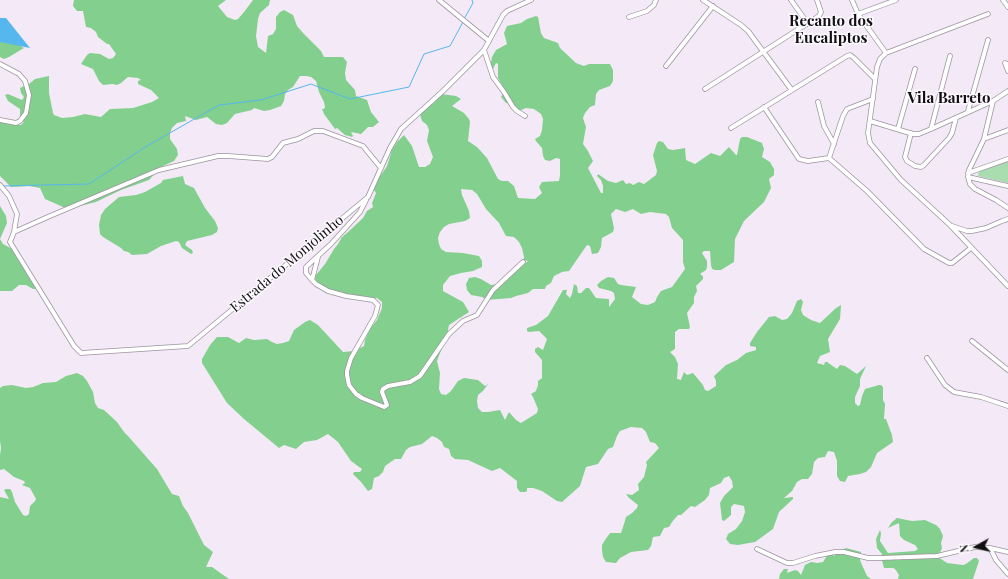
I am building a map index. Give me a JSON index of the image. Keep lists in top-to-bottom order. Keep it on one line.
{"streets":{"street":["Estrada do Monjolinho"]},"districts":["Recanto dos Eucaliptos","Vila Barreto"],"north":"left"}
